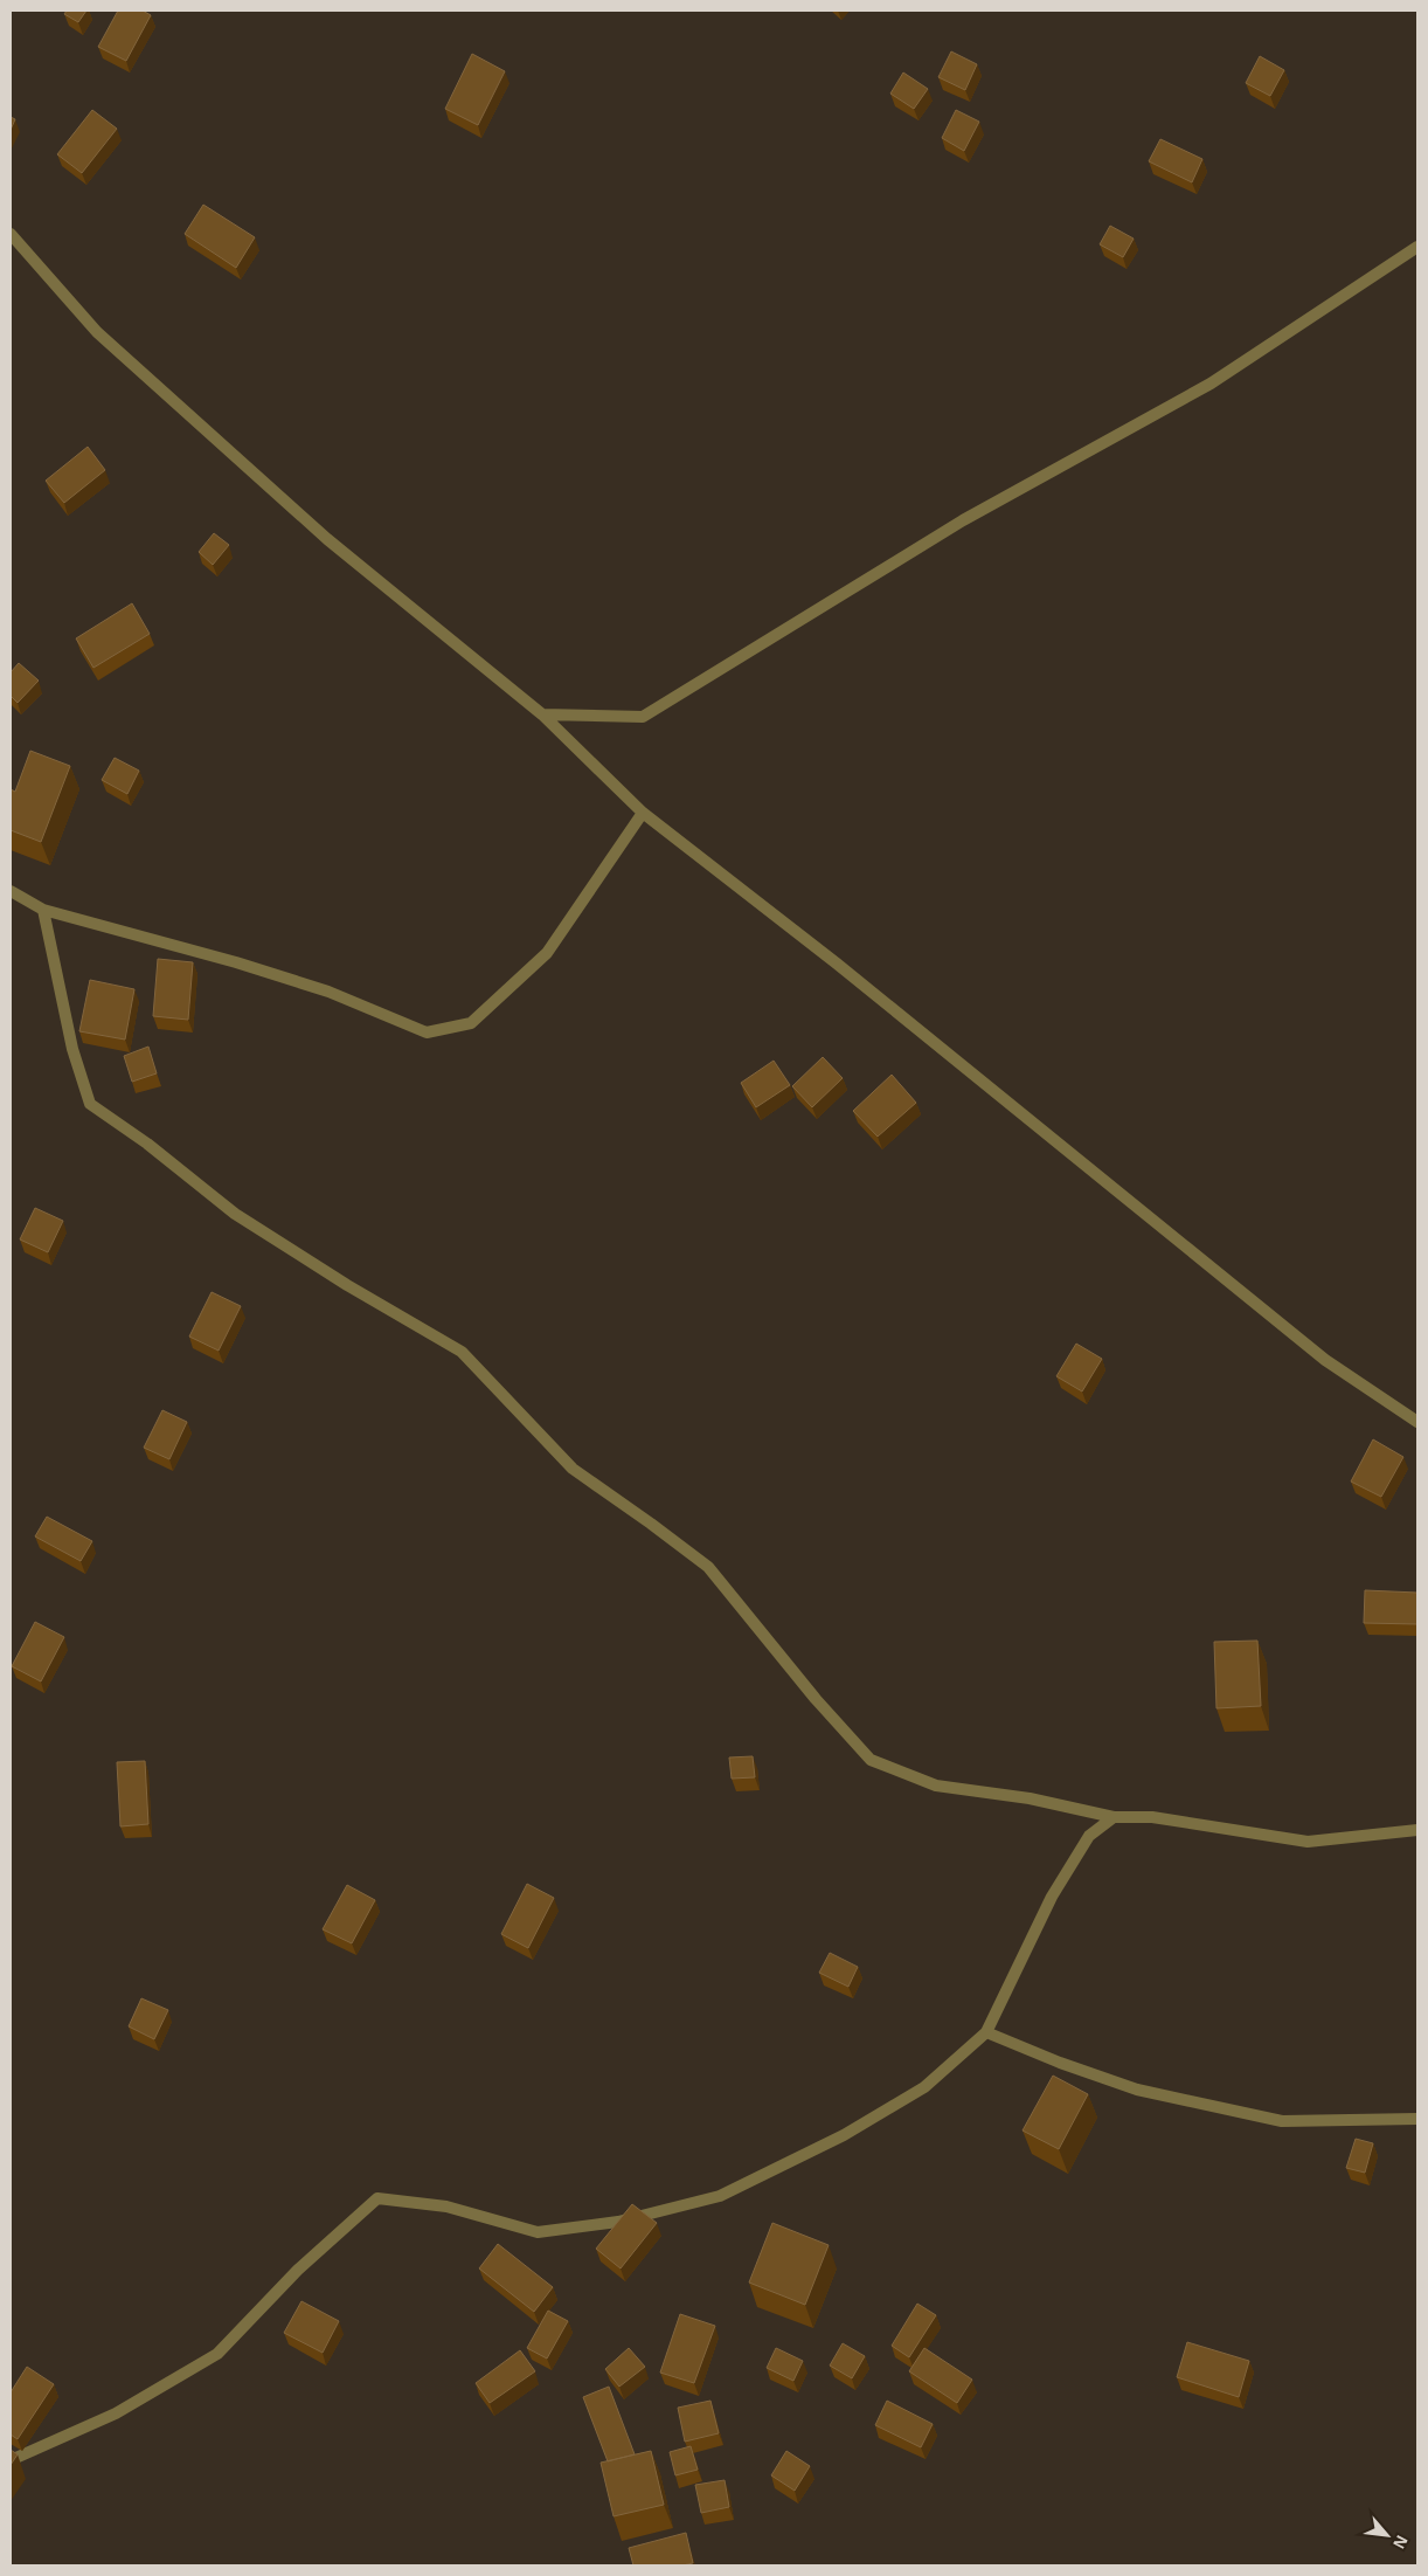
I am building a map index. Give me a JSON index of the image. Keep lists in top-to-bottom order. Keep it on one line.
{"north":"bottom right"}
